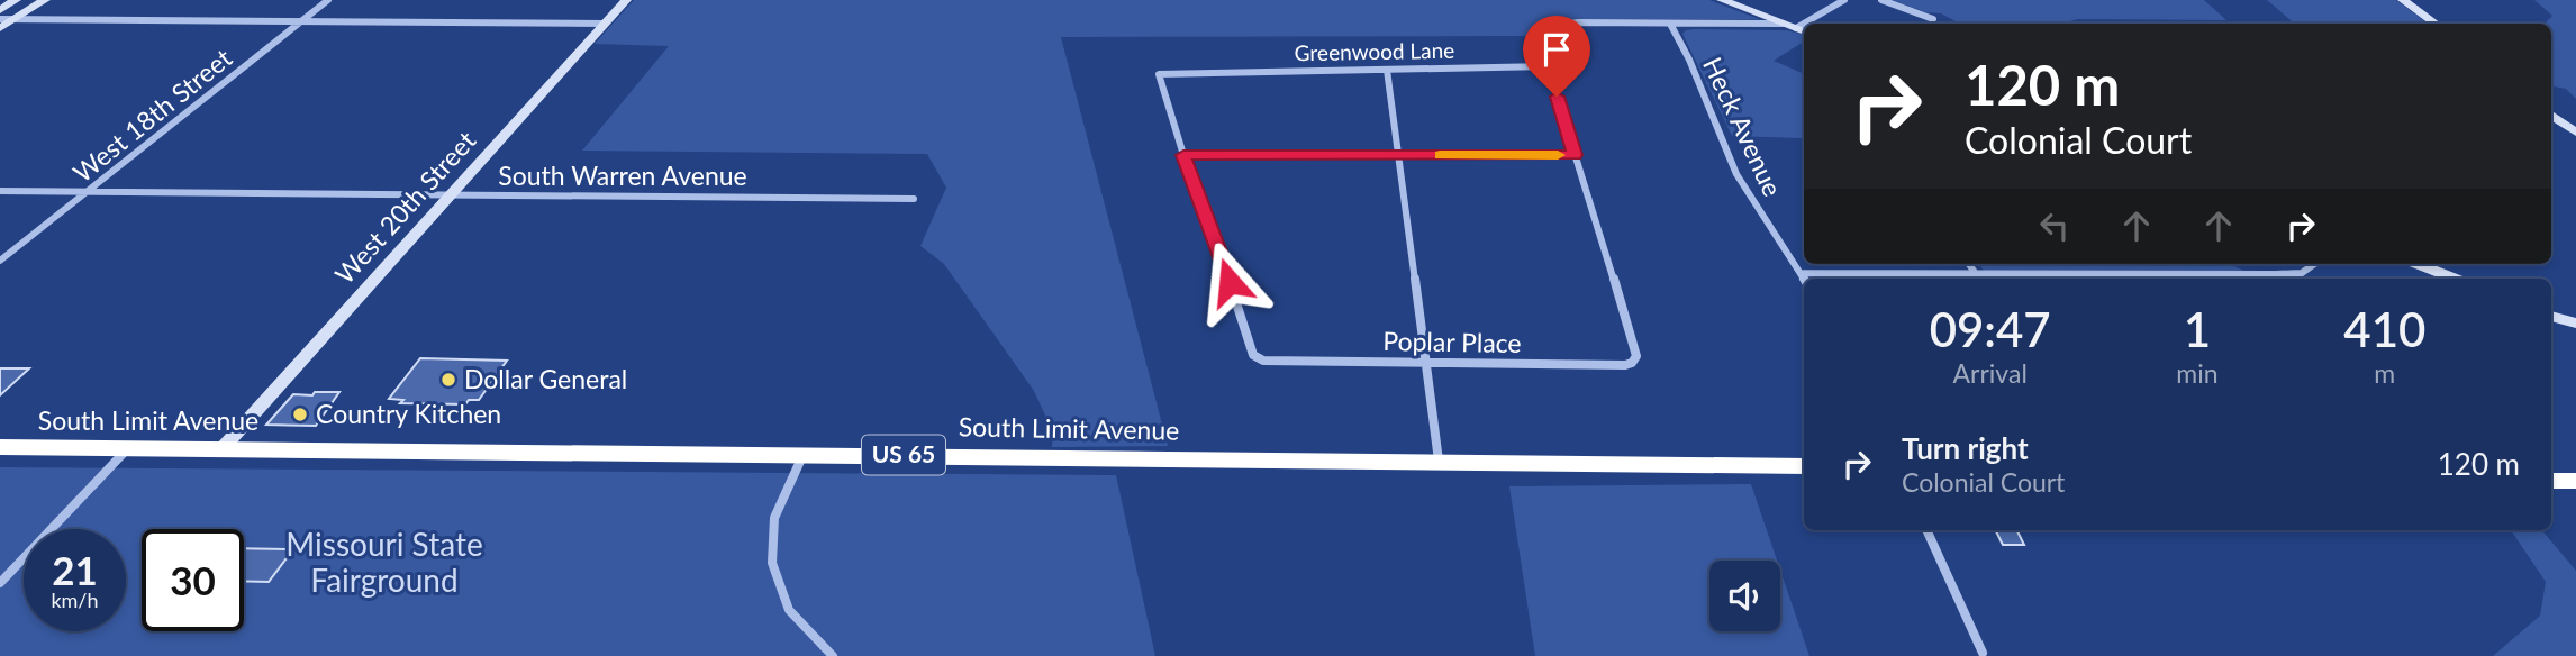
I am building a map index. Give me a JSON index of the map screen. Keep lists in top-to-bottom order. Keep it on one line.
{"streets":{"highway":["South Limit Avenue","US 65"],"street":["Greenwood Lane","West 18th Street","Heck Avenue","South Warren Avenue","West 20th Street","Poplar Place"]},"crossings":[["Greenwood Lane","Poplar Place"],["West 18th Street","South Warren Avenue"],["South Warren Avenue","West 20th Street"],["West 20th Street","South Limit Avenue"]],"parks":["Missouri State Fairground"],"places":["Dollar General","Country Kitchen"],"page":{"turn":["120 m","Colonial Court"],"eta":["09:47","Arrival","1","min","410","m"],"list":[{"name":"Turn right","note":"Colonial Court","value":"120 m"}],"speed":"21 km/h","limit":"30"}}
